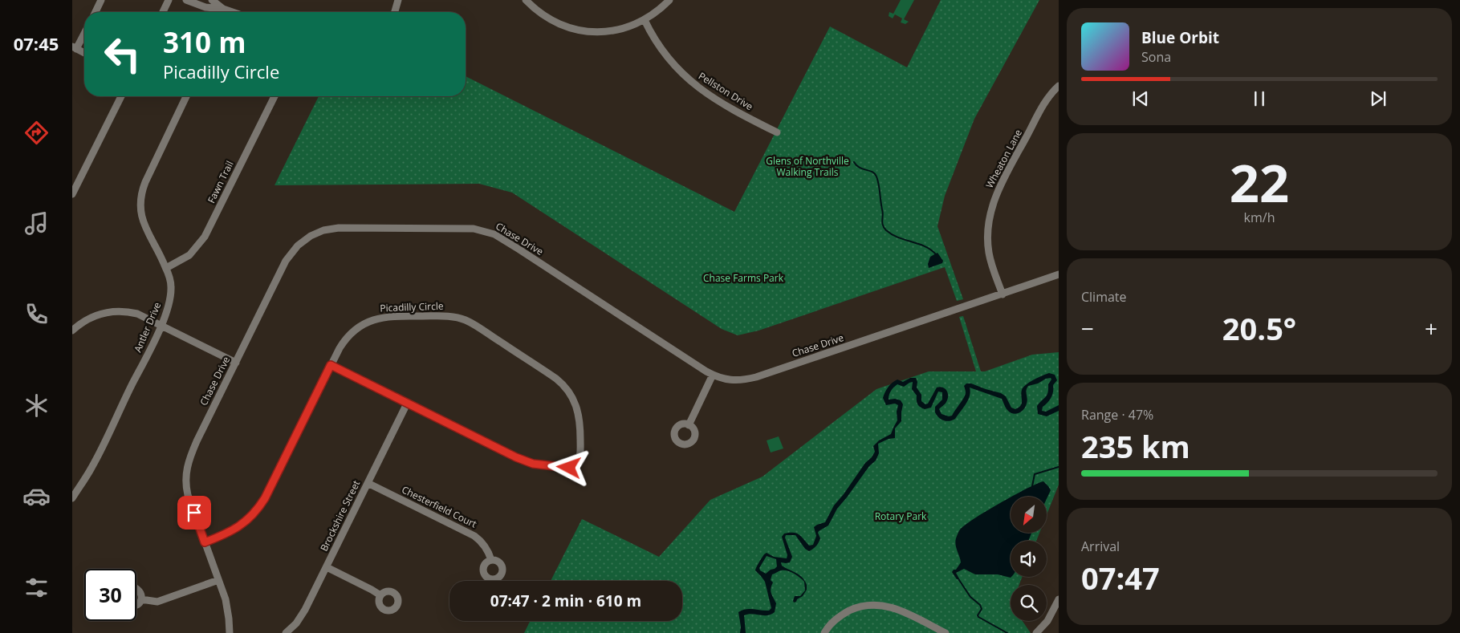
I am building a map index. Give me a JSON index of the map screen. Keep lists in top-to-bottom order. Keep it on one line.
{"streets":{"street":["Pellston Drive","Wheaton Lane","Fawn Trail","Chase Drive","Picadilly Circle","Antler Drive","Chesterfield Court","Brockshire Street"]},"crossings":[["Wheaton Lane","Chase Drive"],["Fawn Trail","Antler Drive"],["Chase Drive","Picadilly Circle"],["Picadilly Circle","Brockshire Street"],["Chesterfield Court","Brockshire Street"]],"parks":["Glens of Northville Walking Trails","Chase Farms Park","Rotary Park"],"north":"bottom left","page":{"tabs":"07:45","turn":["310 m","Picadilly Circle"],"song":["Blue Orbit","Sona"],"tile":[["22","km/h"],"Climate",["Range · 47%","235 km"],["Arrival","07:47"]],"heat":["−","20.5°","+"],"limit":"30","trip":"07:47 · 2 min · 610 m"}}
